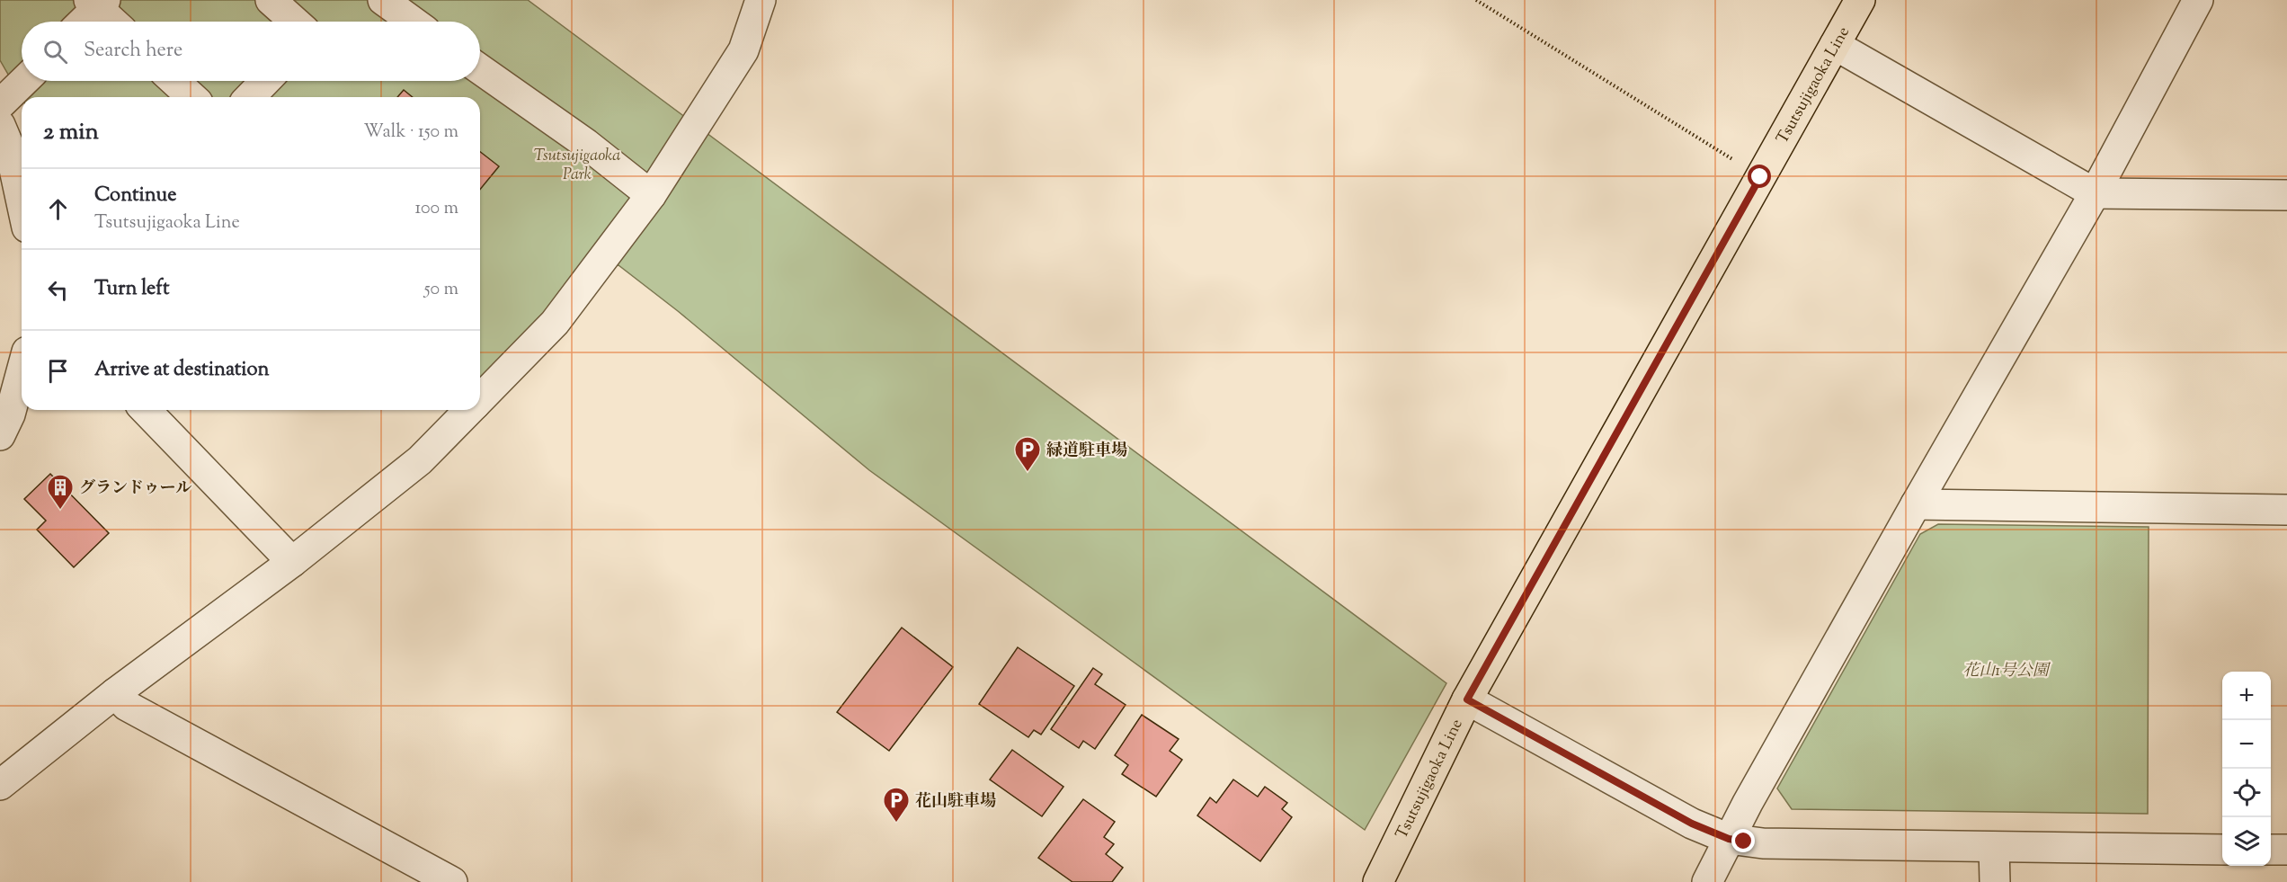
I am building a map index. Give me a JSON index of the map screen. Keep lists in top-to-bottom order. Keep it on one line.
{"streets":{"main road":["Tsutsujigaoka Line"]},"parks":["Tsutsujigaoka Park","花山1号公園"],"places":{"parking":["緑道駐車場","花山駐車場"],"building":["グランドゥール"]},"page":{"search":"Search here","heading":["2 min","Walk · 150 m"],"list":[["Continue","Tsutsujigaoka Line","100 m"],["Turn left","50 m"],"Arrive at destination"],"map_buttons":["+","−"]}}
